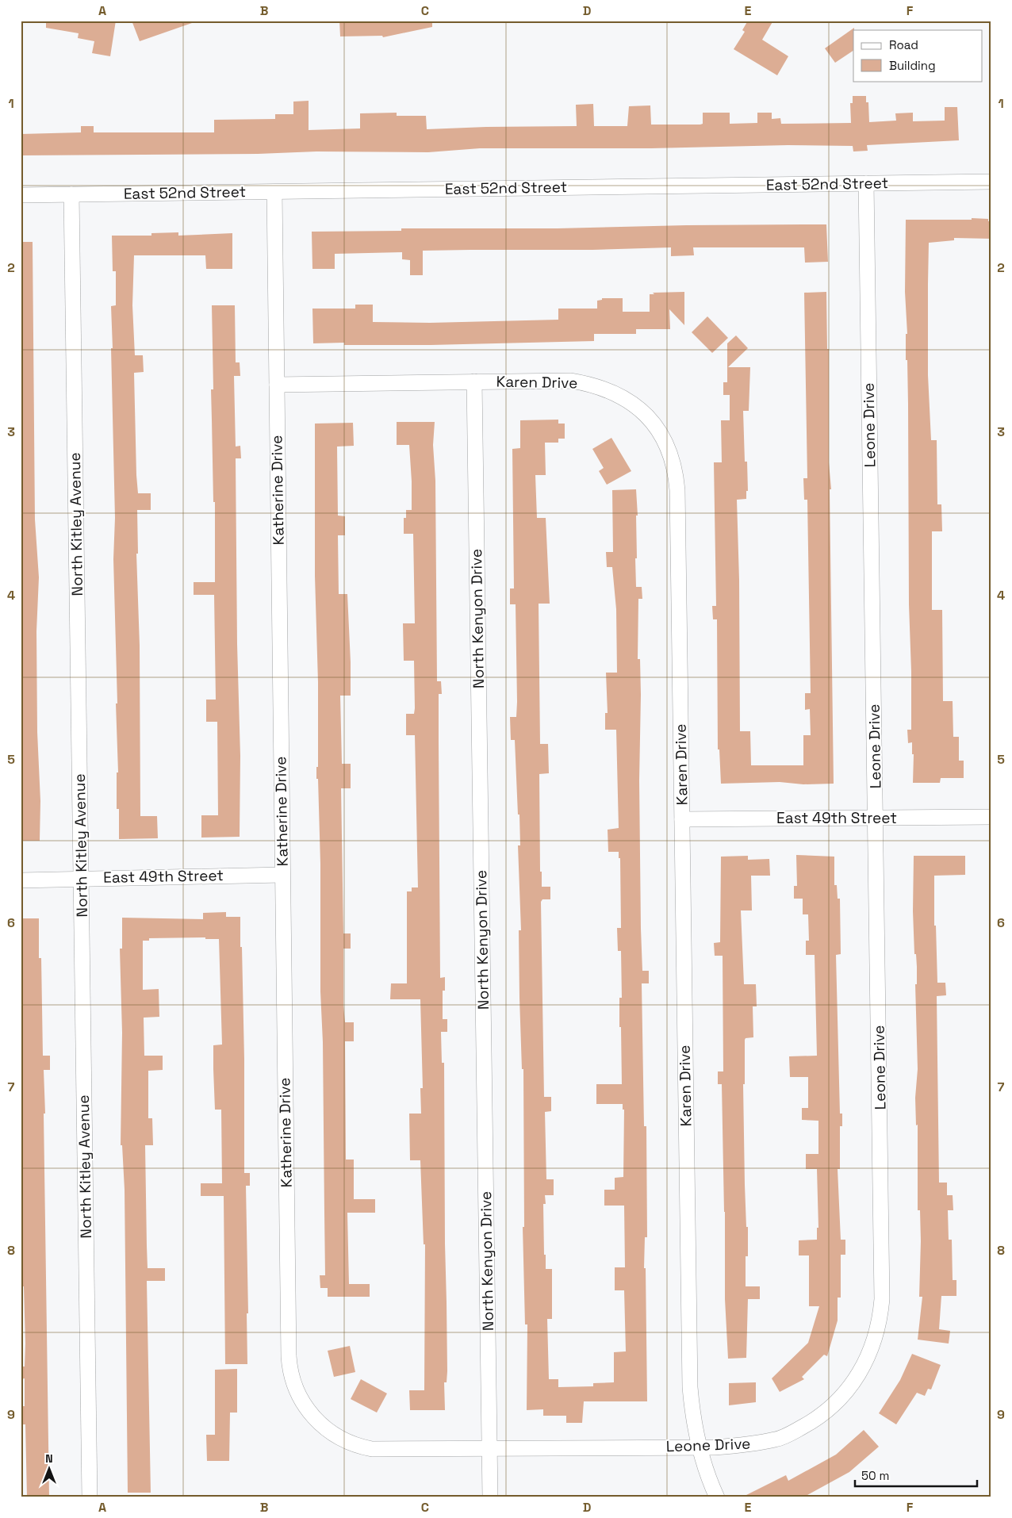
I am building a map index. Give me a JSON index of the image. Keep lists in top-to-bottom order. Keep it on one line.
{"streets":{"street":["East 52nd Street","Karen Drive","Leone Drive","Katherine Drive","North Kitley Avenue","North Kenyon Drive","East 49th Street"]},"crossings":[["East 52nd Street","Leone Drive"],["East 52nd Street","Katherine Drive"],["East 52nd Street","North Kitley Avenue"],["Karen Drive","Leone Drive"],["Karen Drive","Katherine Drive"],["Karen Drive","North Kenyon Drive"],["Karen Drive","East 49th Street"],["Leone Drive","Katherine Drive"],["Leone Drive","North Kenyon Drive"],["Leone Drive","East 49th Street"],["Katherine Drive","East 49th Street"],["North Kitley Avenue","East 49th Street"]],"legend":["Road","Building"],"scale_bar":"50 m","north":"top","grid":{"columns":["A","B","C","D","E","F"],"rows":["1","2","3","4","5","6","7","8","9"]}}
